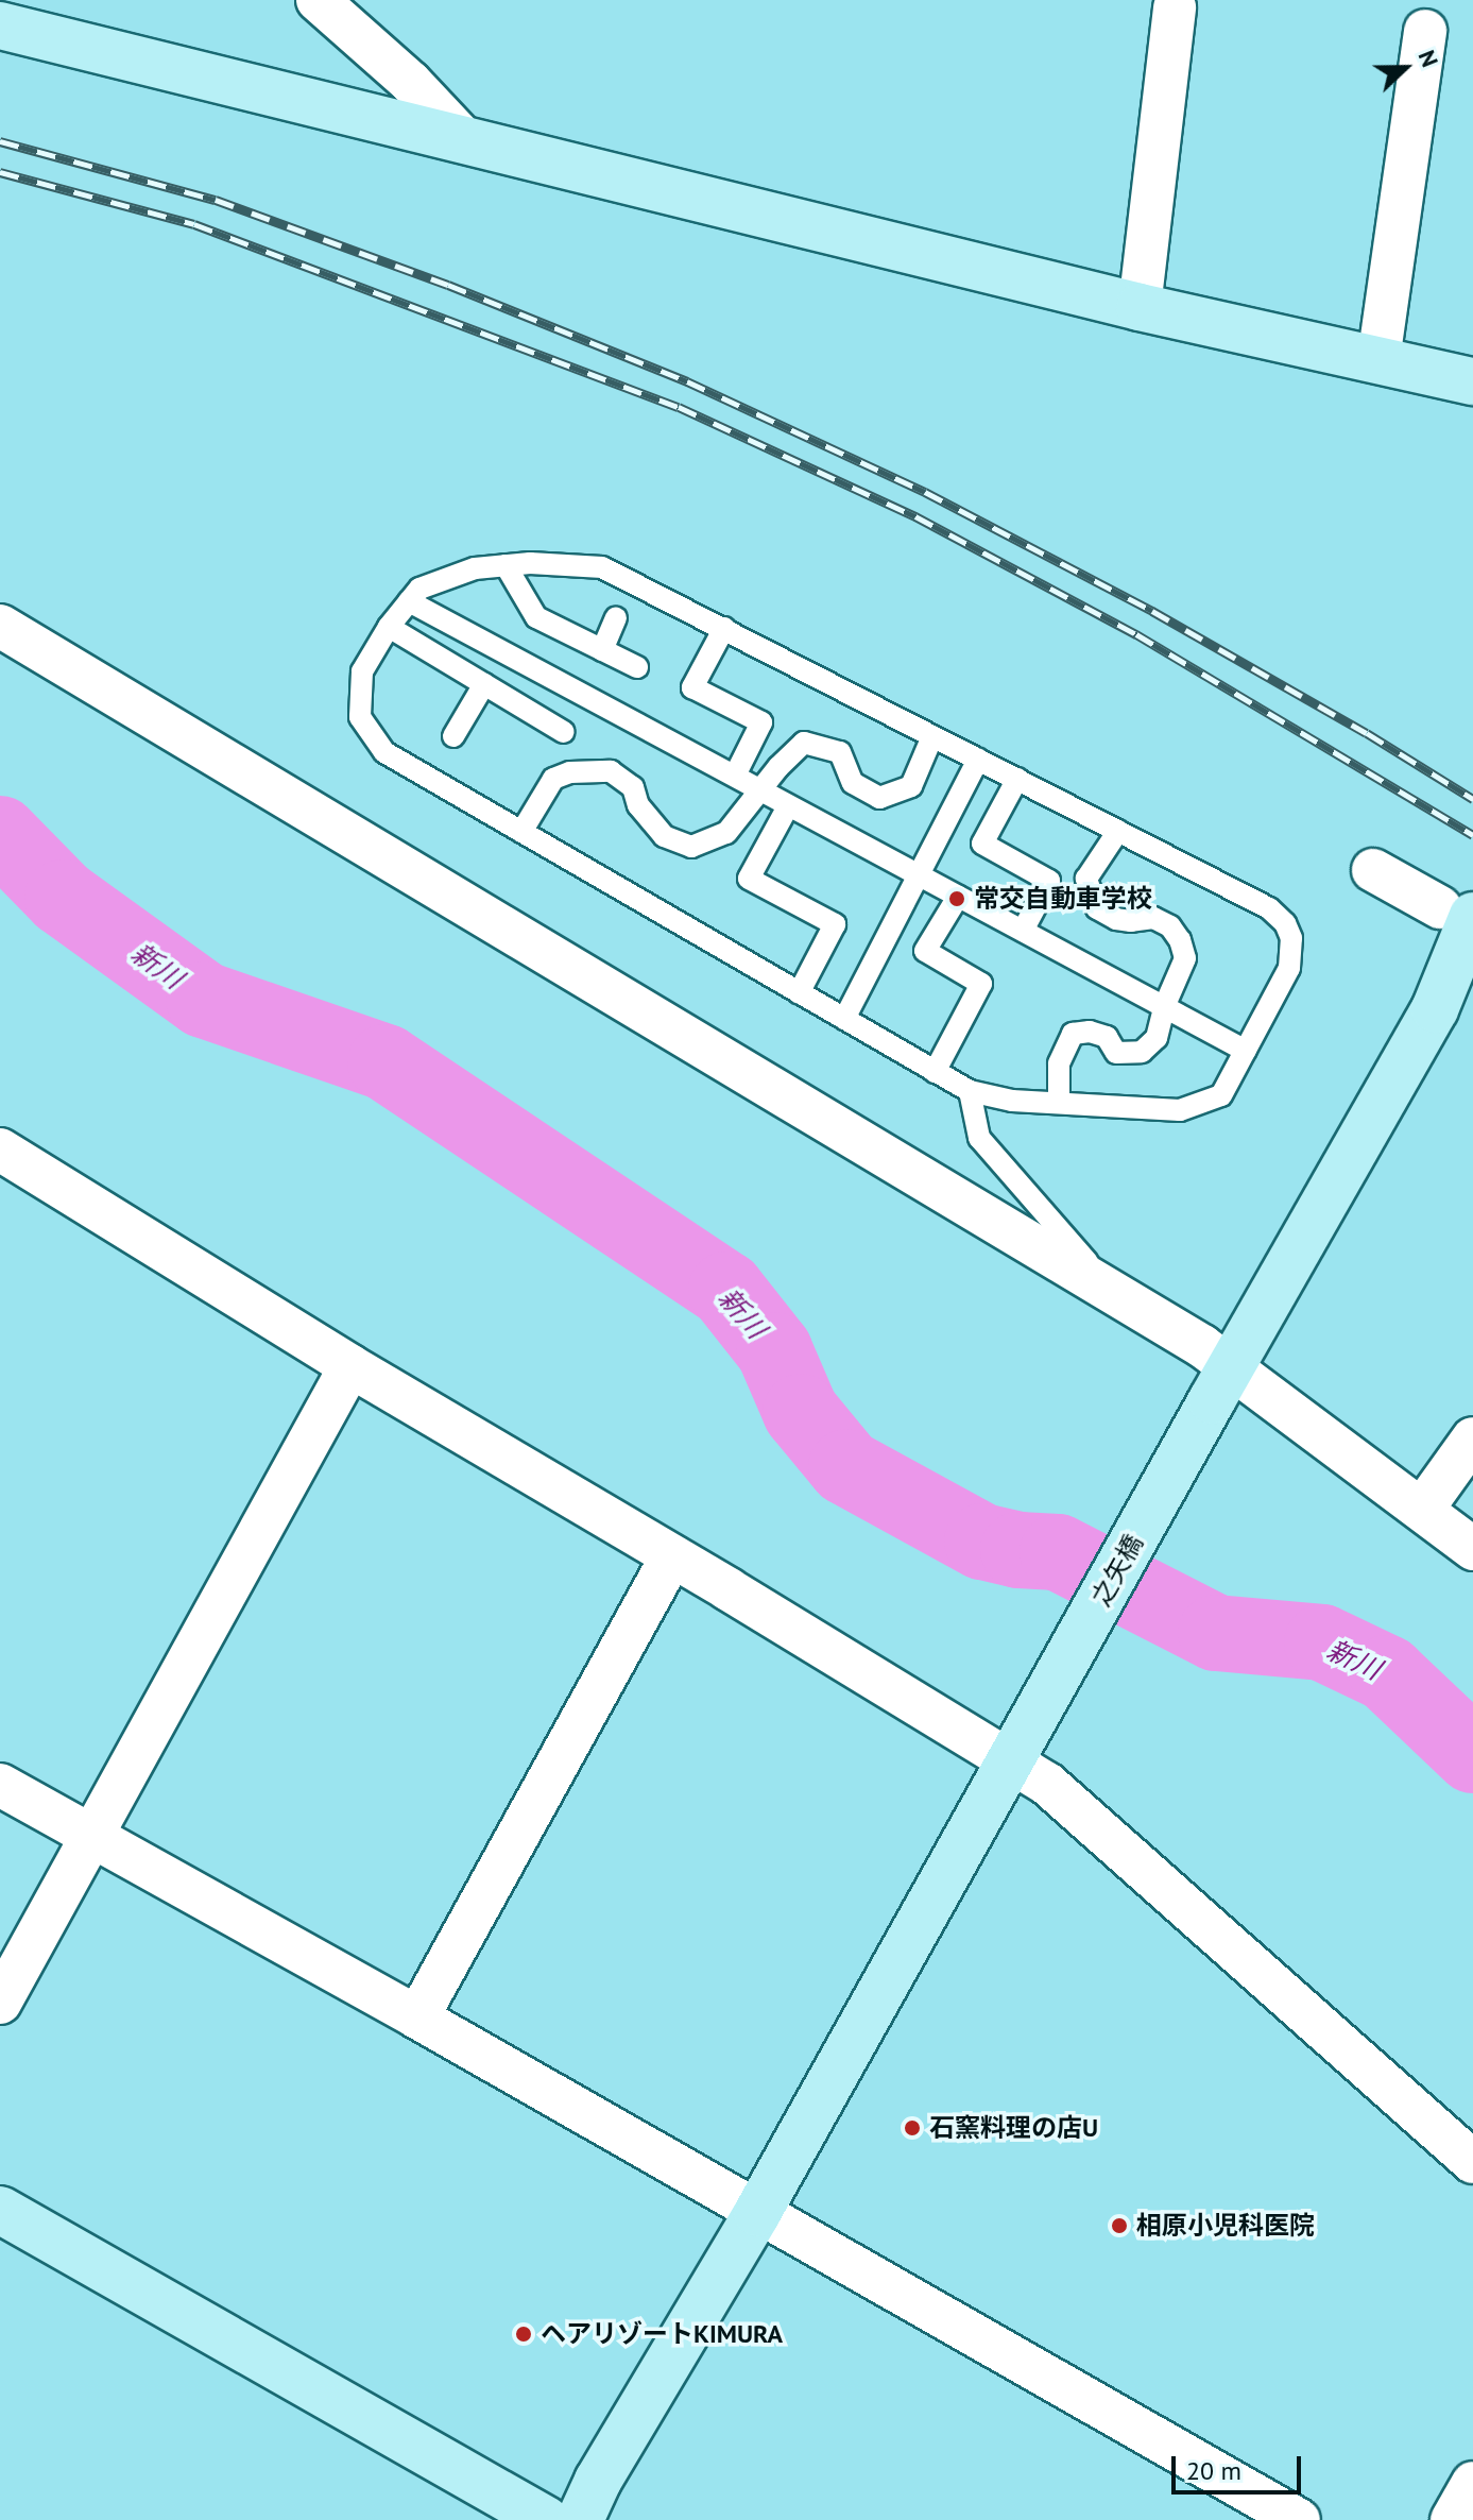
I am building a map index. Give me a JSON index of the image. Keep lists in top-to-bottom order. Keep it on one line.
{"streets":{"street":["之矢橋"]},"water":["新川"],"places":["常交自動車学校","石窯料理の店U","相原小児科医院","ヘアリゾートKIMURA"],"scale_bar":"20 m","north":"right"}
